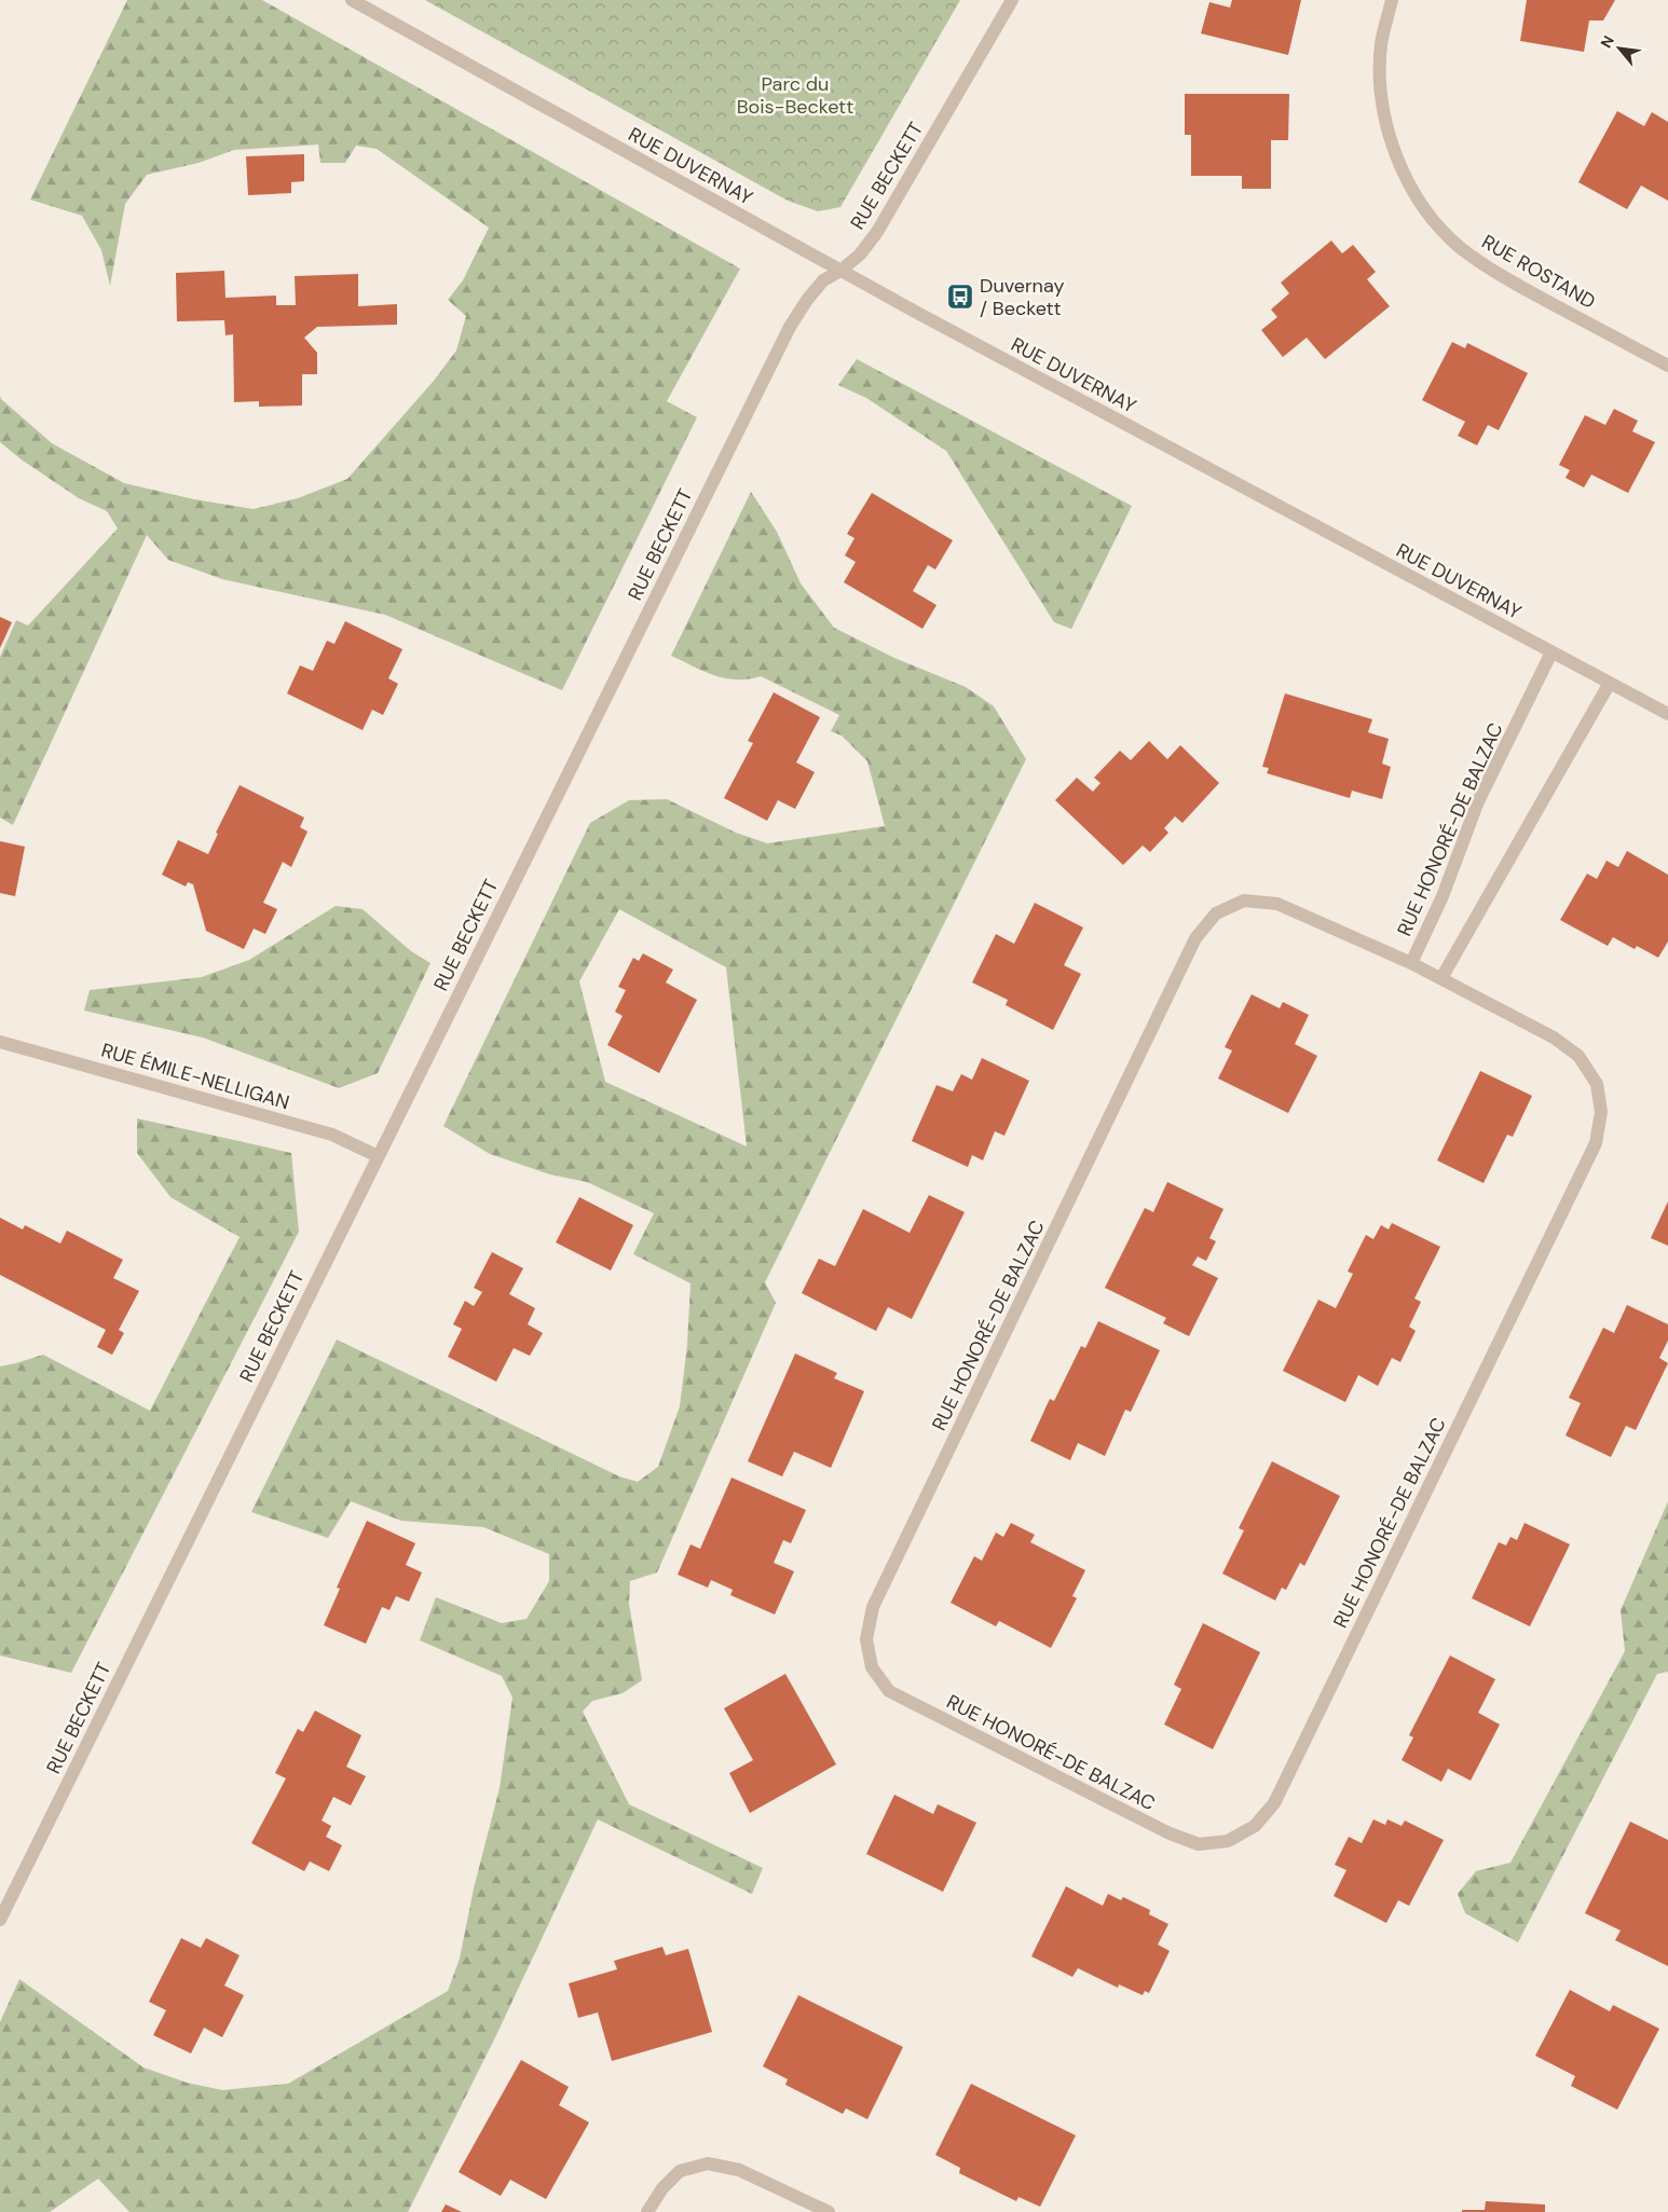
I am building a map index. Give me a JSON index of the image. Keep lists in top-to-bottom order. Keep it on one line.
{"streets":{"street":["RUE DUVERNAY","RUE BECKETT","RUE ROSTAND","RUE HONORÉ-DE BALZAC","RUE ÉMILE-NELLIGAN"]},"crossings":[["RUE DUVERNAY","RUE BECKETT"],["RUE DUVERNAY","RUE HONORÉ-DE BALZAC"],["RUE BECKETT","RUE ÉMILE-NELLIGAN"]],"parks":["Parc du Bois-Beckett"],"places":{"bus stop":["Duvernay / Beckett"]},"north":"top left"}
